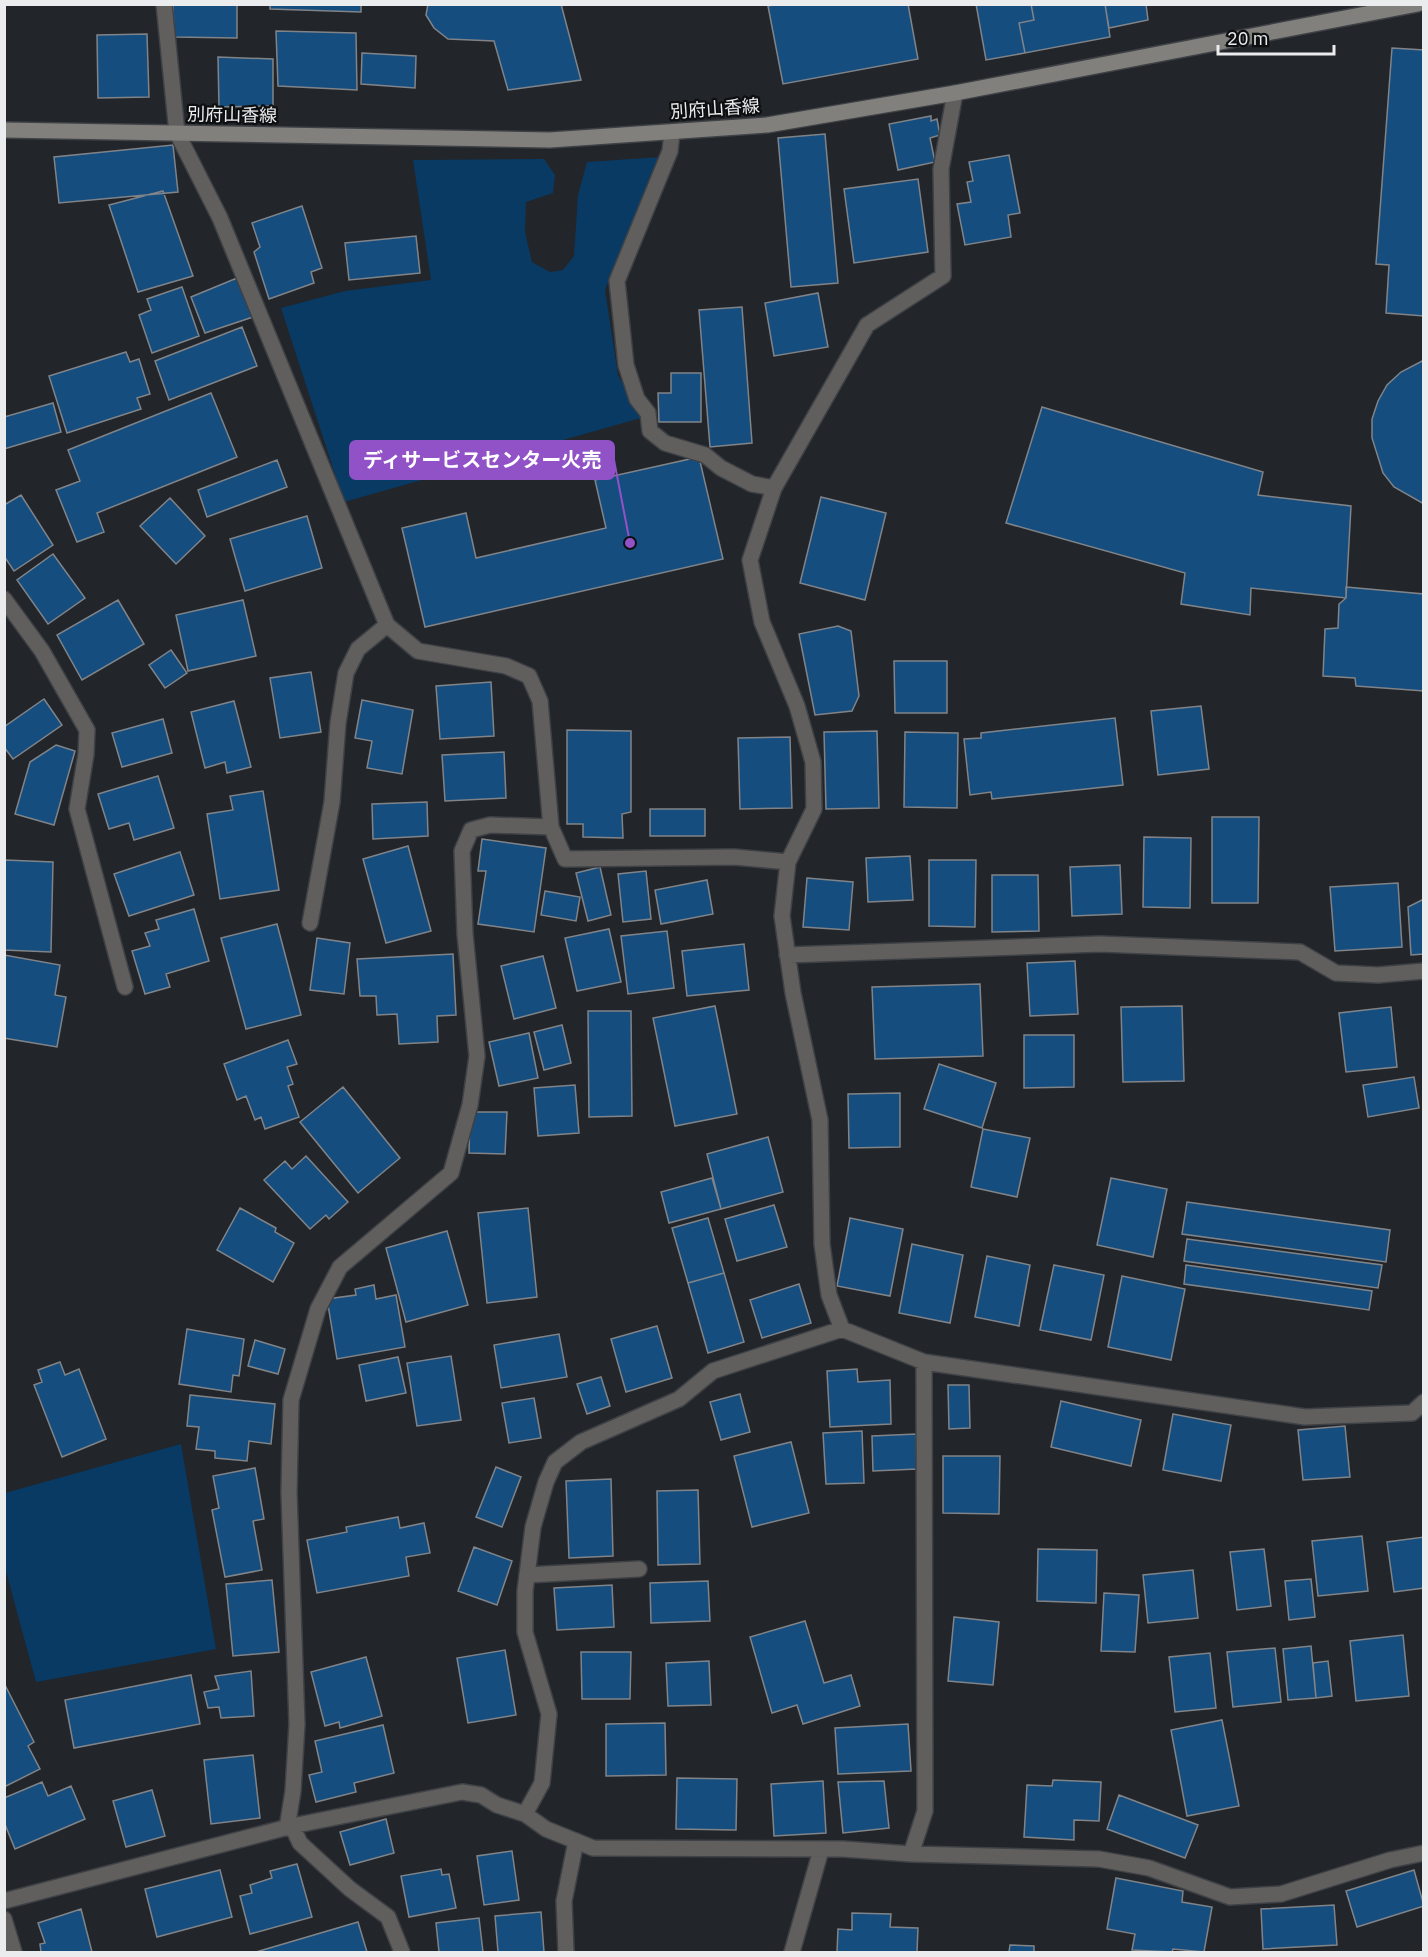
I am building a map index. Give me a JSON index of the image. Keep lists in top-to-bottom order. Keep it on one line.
{"streets":{"main road":["別府山香線"]},"places":["ディサービスセンター火売"],"scale_bar":"20 m"}
